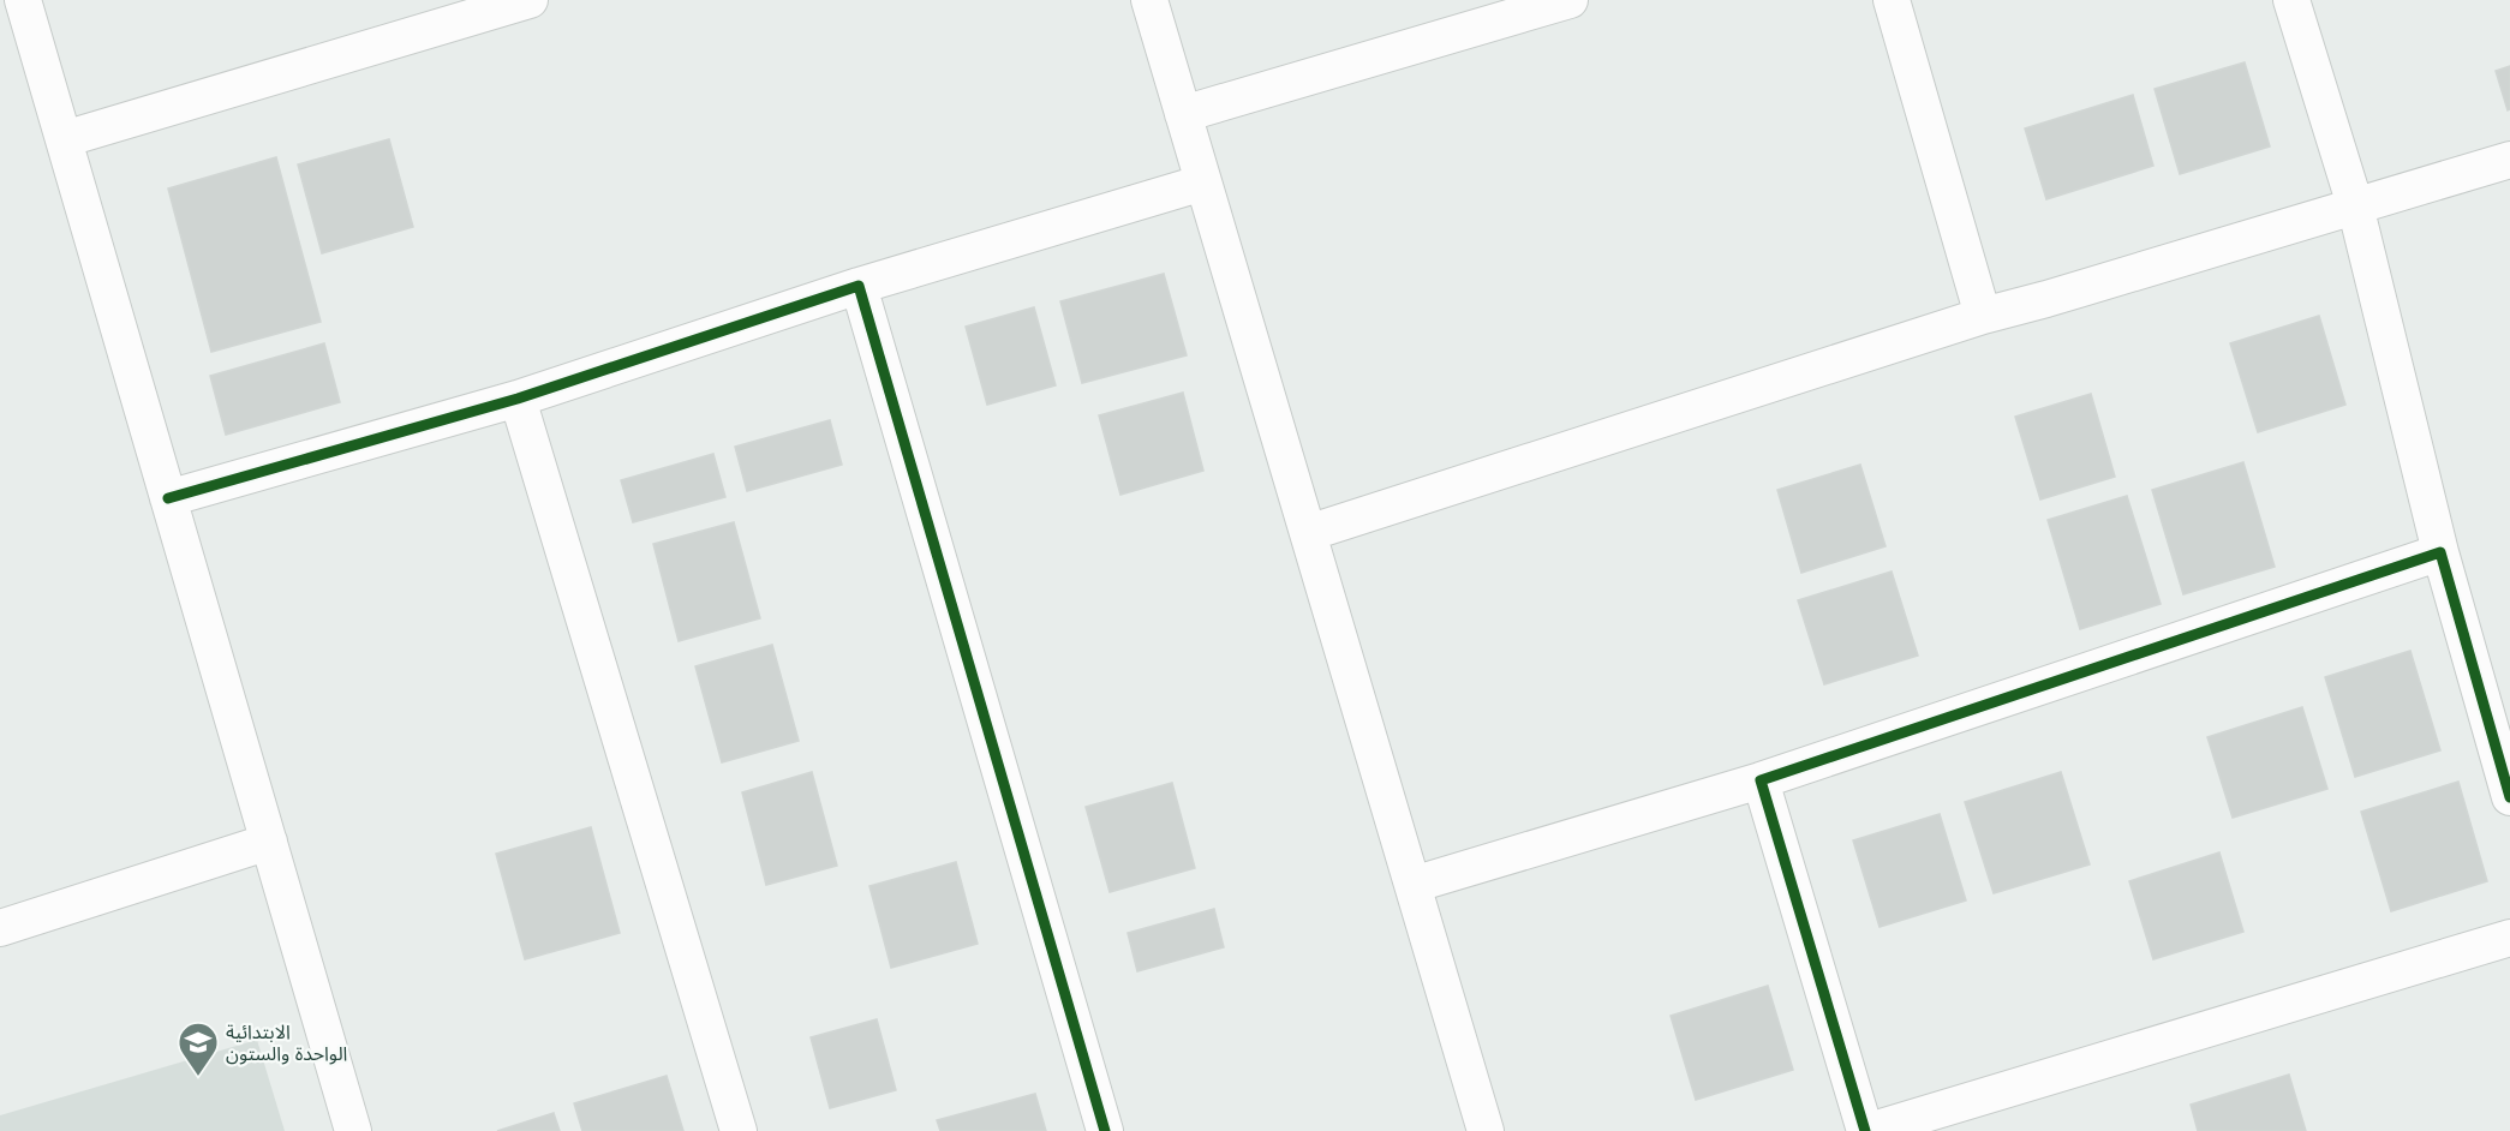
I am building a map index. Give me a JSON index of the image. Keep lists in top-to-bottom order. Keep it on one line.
{"places":{"school or university":["الابتدائية الواحدة والستون"]}}
